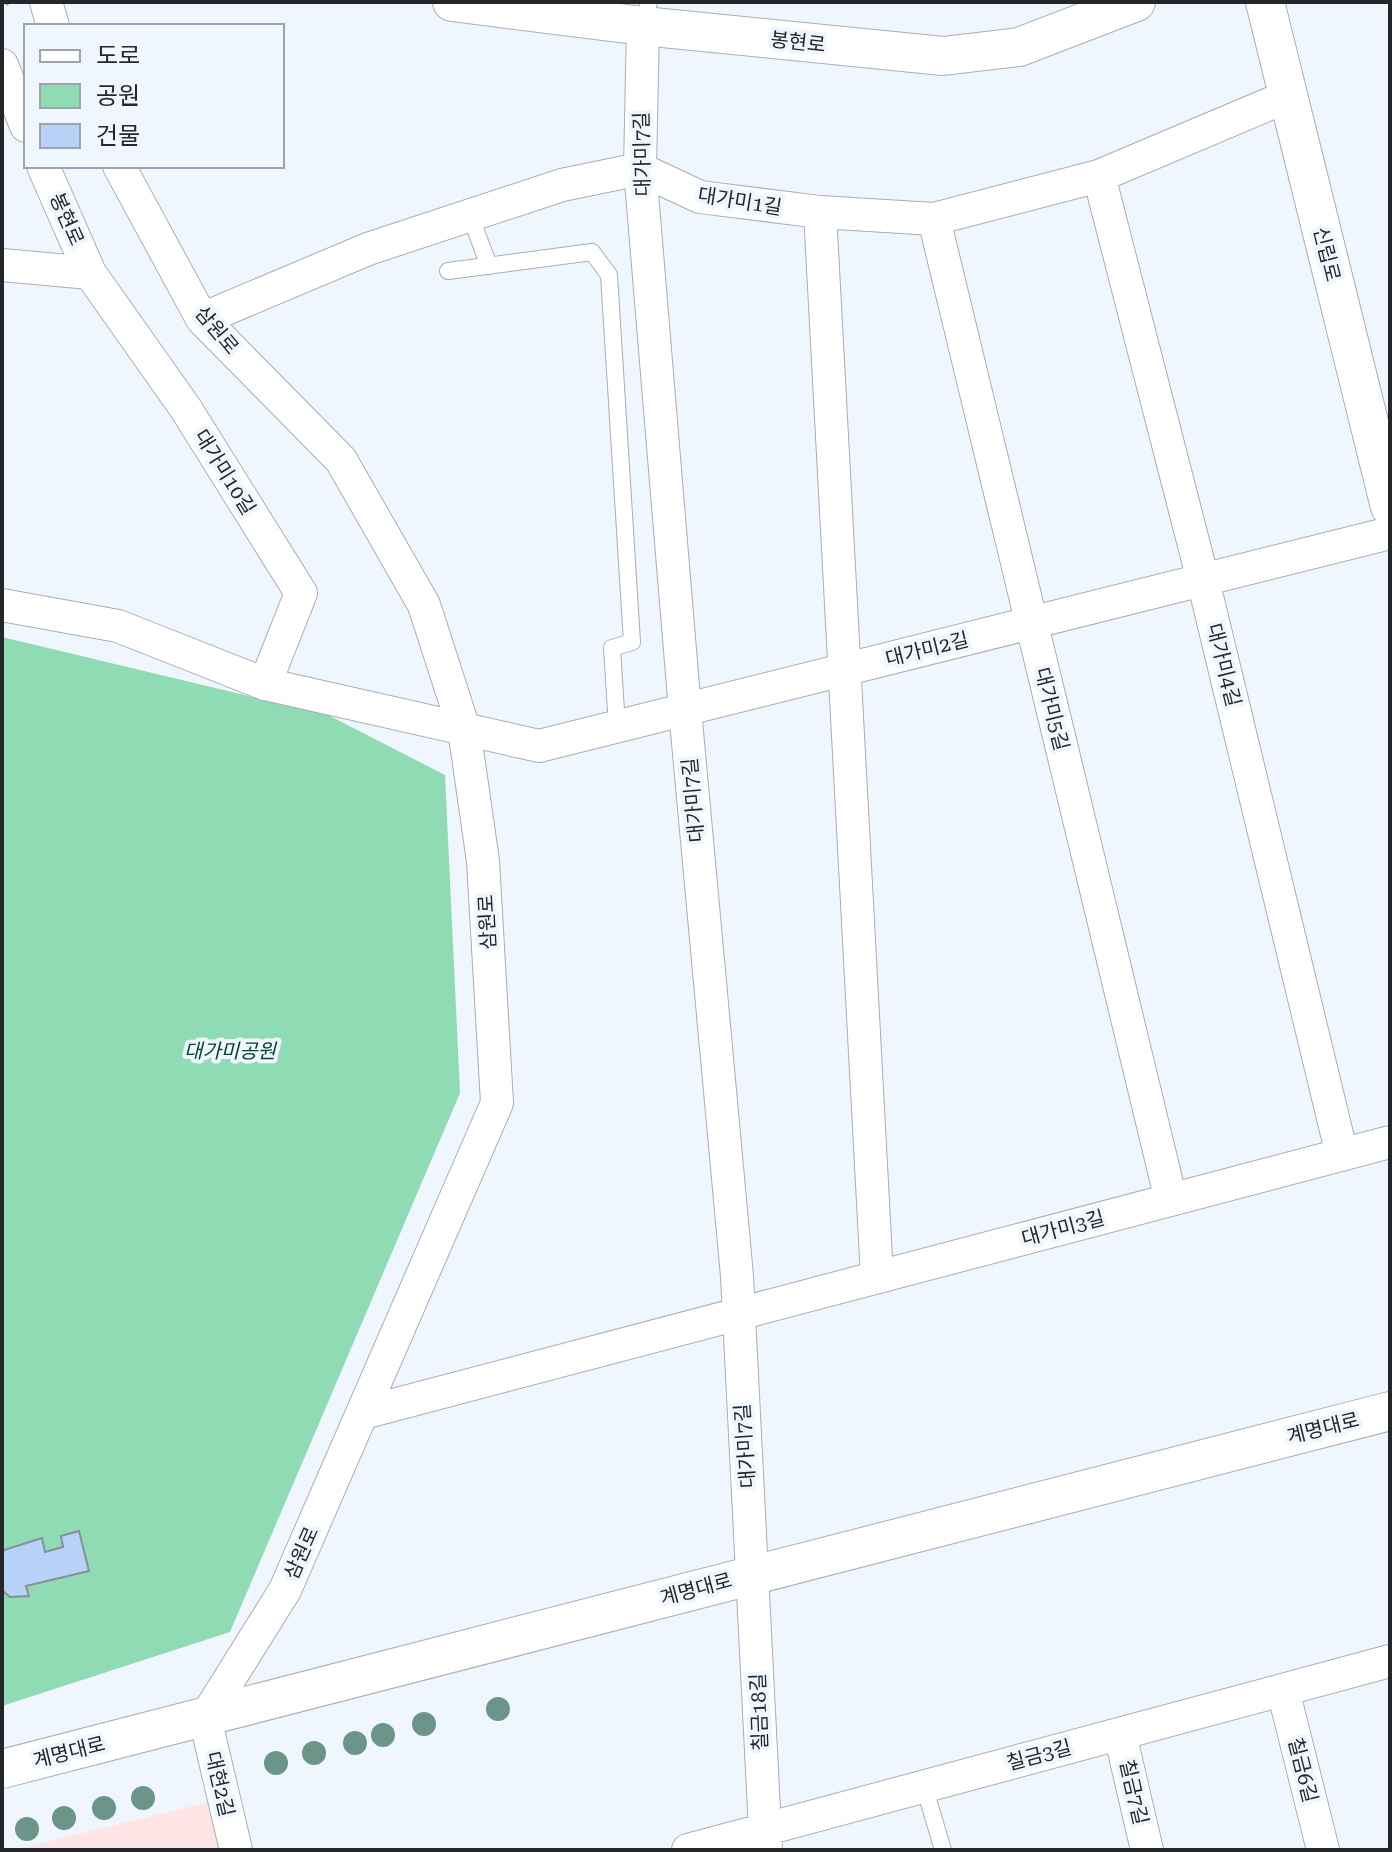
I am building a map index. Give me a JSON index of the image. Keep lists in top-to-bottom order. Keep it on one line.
{"streets":{"street":["봉현로","대가미7길","대가미1길","신립로","삼원로","대가미10길","대가미2길","대가미4길","대가미5길","대가미3길","계명대로","칠금18길","칠금3길","칠금6길","대현2길","칠금7길"]},"crossings":[["봉현로","대가미7길"],["봉현로","대가미10길"],["대가미7길","대가미1길"],["대가미7길","대가미2길"],["대가미7길","대가미3길"],["대가미7길","계명대로"],["대가미7길","칠금18길"],["대가미1길","신립로"],["대가미1길","대가미4길"],["대가미1길","대가미5길"],["삼원로","대가미2길"],["삼원로","대가미3길"],["삼원로","계명대로"],["삼원로","대현2길"],["대가미2길","대가미4길"],["대가미2길","대가미5길"],["대가미4길","대가미3길"],["대가미5길","대가미3길"],["계명대로","칠금18길"],["계명대로","대현2길"],["칠금18길","칠금3길"],["칠금3길","칠금6길"],["칠금3길","칠금7길"]],"parks":["대가미공원"],"legend":["도로","공원","건물"]}
